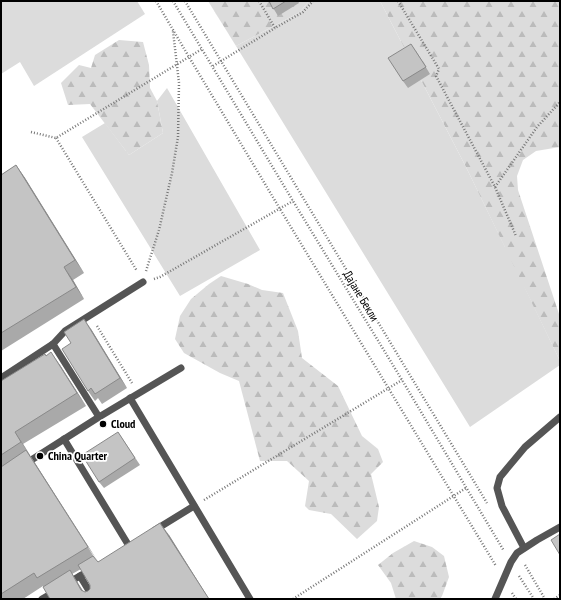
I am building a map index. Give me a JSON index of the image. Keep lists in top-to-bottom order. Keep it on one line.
{"streets":{"path":["Дајане Бекли"]},"places":["Cloud","China Quarter"]}
